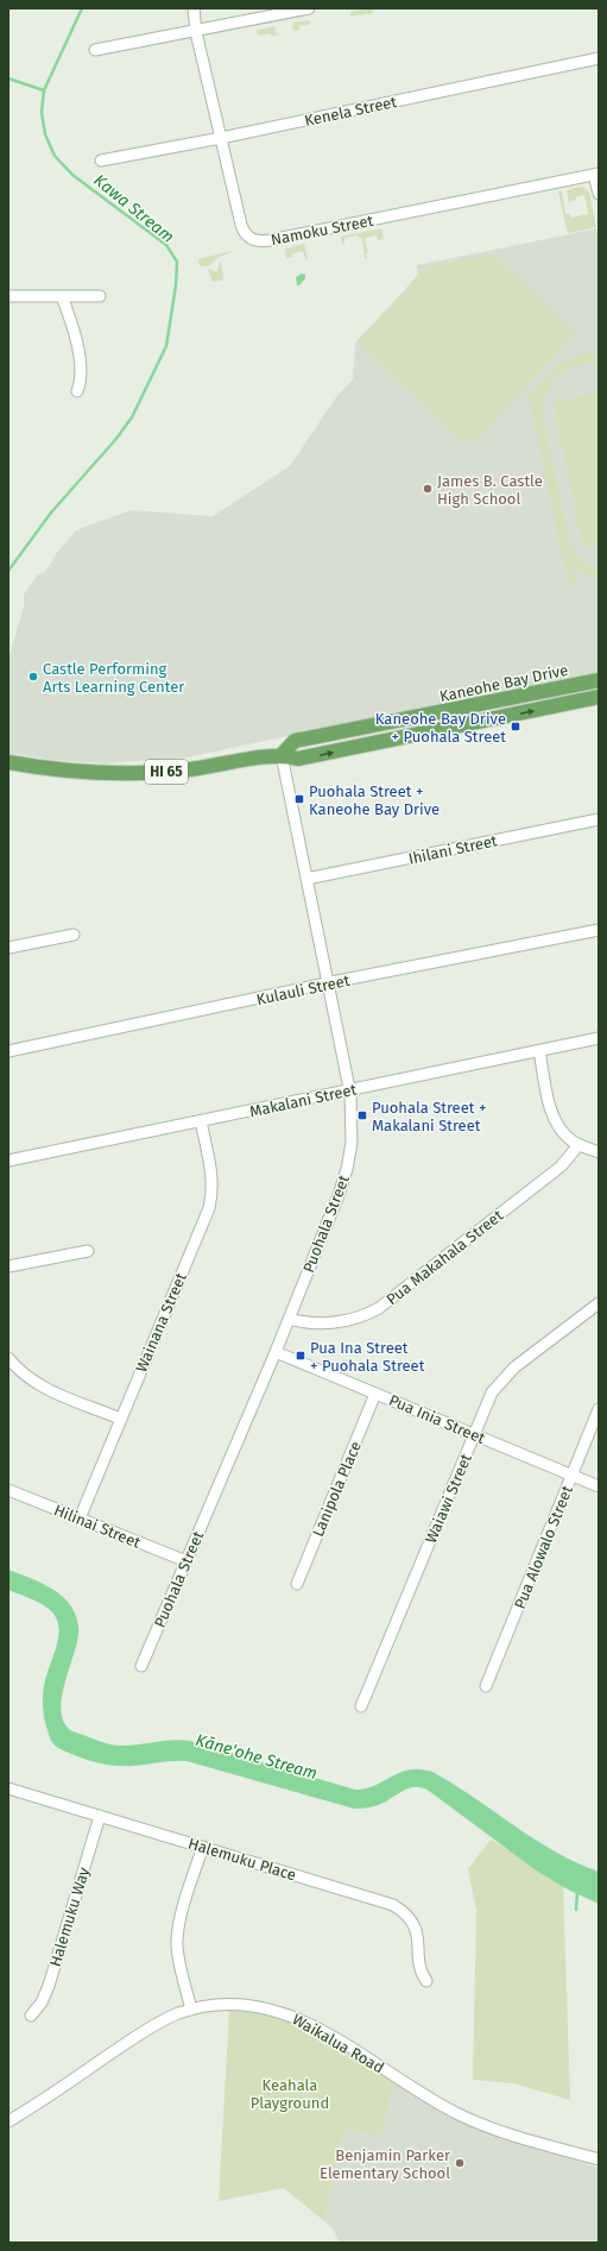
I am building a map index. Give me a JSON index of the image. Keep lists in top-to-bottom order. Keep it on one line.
{"streets":{"main road":["Kaneohe Bay Drive","HI 65"],"street":["Kenela Street","Namoku Street","Ihilani Street","Kulauli Street","Makalani Street","Puohala Street","Pua Makahala Street","Wainana Street","Pua Inia Street","Lanipola Place","Waiawi Street","Hilinai Street","Pua Alowalo Street","Halemuku Place","Halemuku Way","Waikalua Road"]},"crossings":[["Kenela Street","Namoku Street"],["Kaneohe Bay Drive","HI 65"],["Kaneohe Bay Drive","Puohala Street"],["HI 65","Puohala Street"],["Ihilani Street","Puohala Street"],["Kulauli Street","Puohala Street"],["Makalani Street","Puohala Street"],["Makalani Street","Wainana Street"],["Puohala Street","Pua Makahala Street"],["Puohala Street","Pua Inia Street"],["Puohala Street","Hilinai Street"],["Wainana Street","Hilinai Street"],["Pua Inia Street","Lanipola Place"],["Pua Inia Street","Waiawi Street"],["Pua Inia Street","Pua Alowalo Street"],["Halemuku Place","Halemuku Way"]],"water":["Kawa Stream","Kāne'ohe Stream"],"parks":["Keahala Playground"],"places":{"other":["James B. Castle High School","Castle Performing Arts Learning Center","Benjamin Parker Elementary School"],"transit":["Kaneohe Bay Drive + Puohala Street","Puohala Street + Kaneohe Bay Drive","Puohala Street + Makalani Street","Pua Ina Street + Puohala Street"]}}
